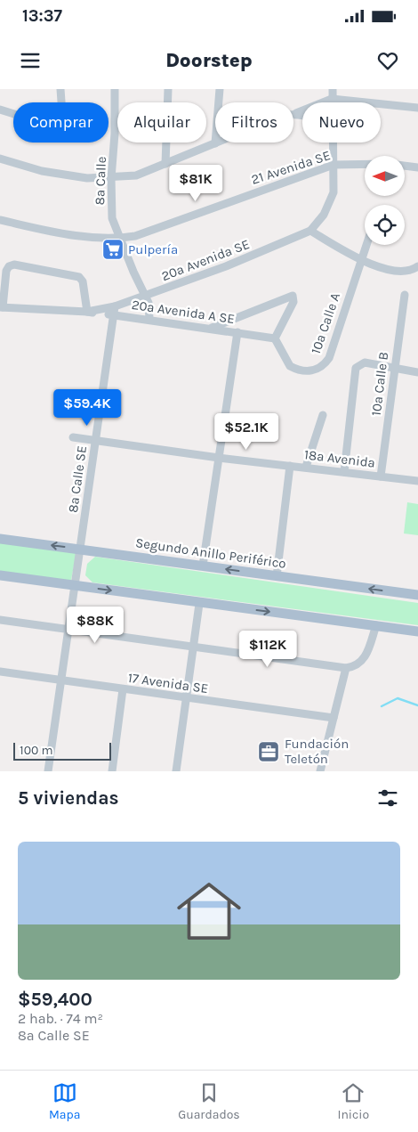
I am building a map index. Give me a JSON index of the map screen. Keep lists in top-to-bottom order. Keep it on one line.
{"streets":{"main road":["Segundo Anillo Periférico"],"street":["21 Avenida SE","8a Calle","20a Avenida SE","20a Avenida A SE","10a Calle A","10a Calle B","18a Avenida","8a Calle SE","17 Avenida SE"]},"crossings":[["21 Avenida SE","8a Calle"],["8a Calle","20a Avenida SE"],["8a Calle","20a Avenida A SE"],["20a Avenida SE","20a Avenida A SE"],["20a Avenida SE","8a Calle SE"],["20a Avenida A SE","10a Calle A"],["20a Avenida A SE","8a Calle SE"],["10a Calle B","18a Avenida"],["18a Avenida","8a Calle SE"],["8a Calle SE","Segundo Anillo Periférico"]],"places":{"supermarket":["Pulpería"],"office":["Fundación Teletón"]},"scale_bar":"100 m","north":"left","page":{"status":"13:37","header":"Doorstep","chip":["Comprar","Alquilar","Filtros","Nuevo"],"price":["$81K","$59.4K","$52.1K","$88K","$112K"],"scale":"100 m","heading":"5 viviendas","list":[{"name":"$59,400","note":"2 hab. · 74 m² · 8a Calle SE"}],"tabs":["Mapa","Guardados","Inicio"]}}
